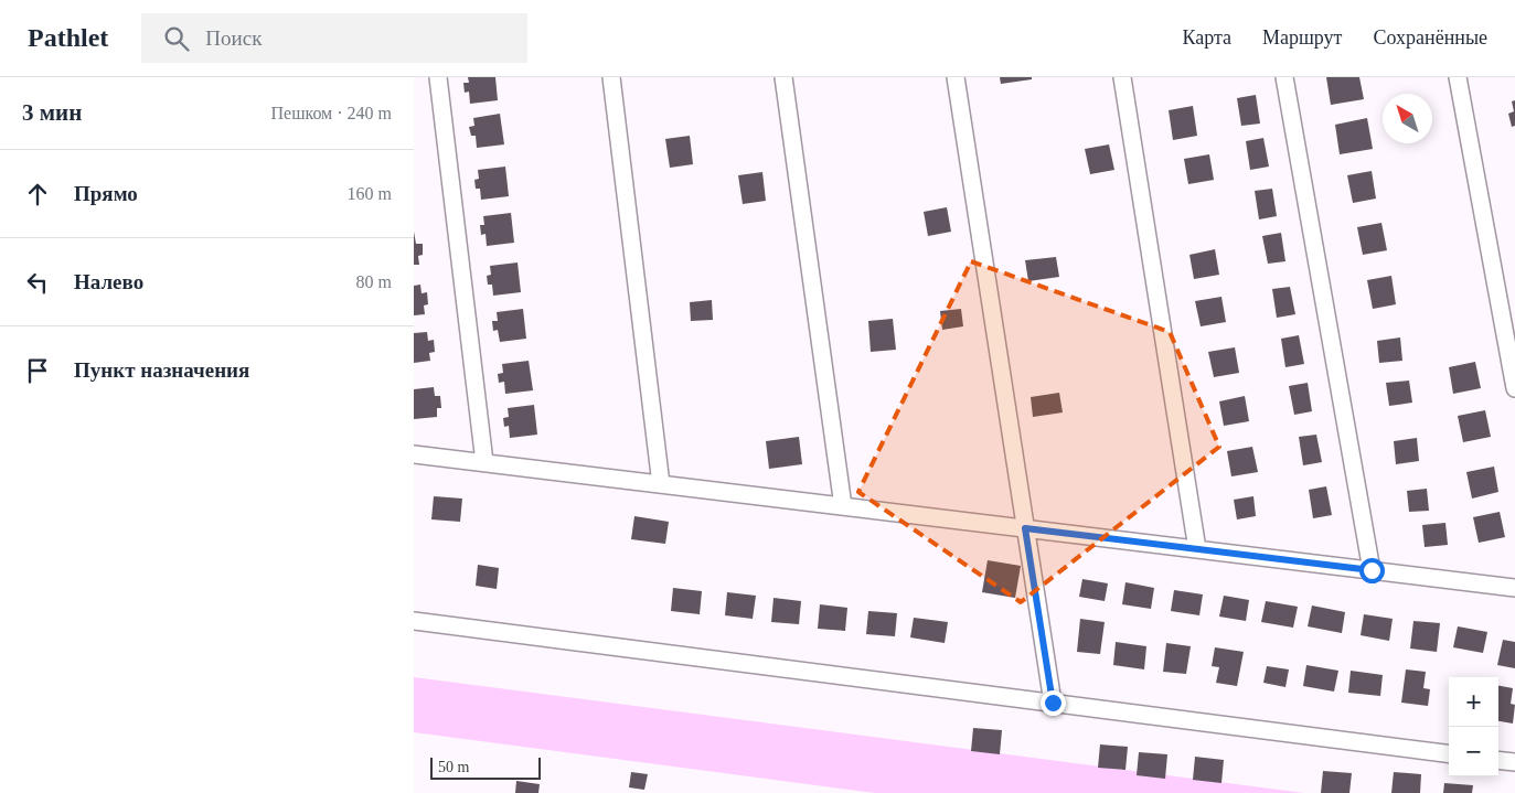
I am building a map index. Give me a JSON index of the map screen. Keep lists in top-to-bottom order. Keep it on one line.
{"scale_bar":"50 m","north":"top left","page":{"header":"Pathlet","search":"Поиск","nav":["Карта","Маршрут","Сохранённые"],"heading":["3 мин","Пешком · 240 m"],"list":[["Прямо","160 m"],["Налево","80 m"],"Пункт назначения"],"map_buttons":["+","−"],"scale":"50 m"}}
